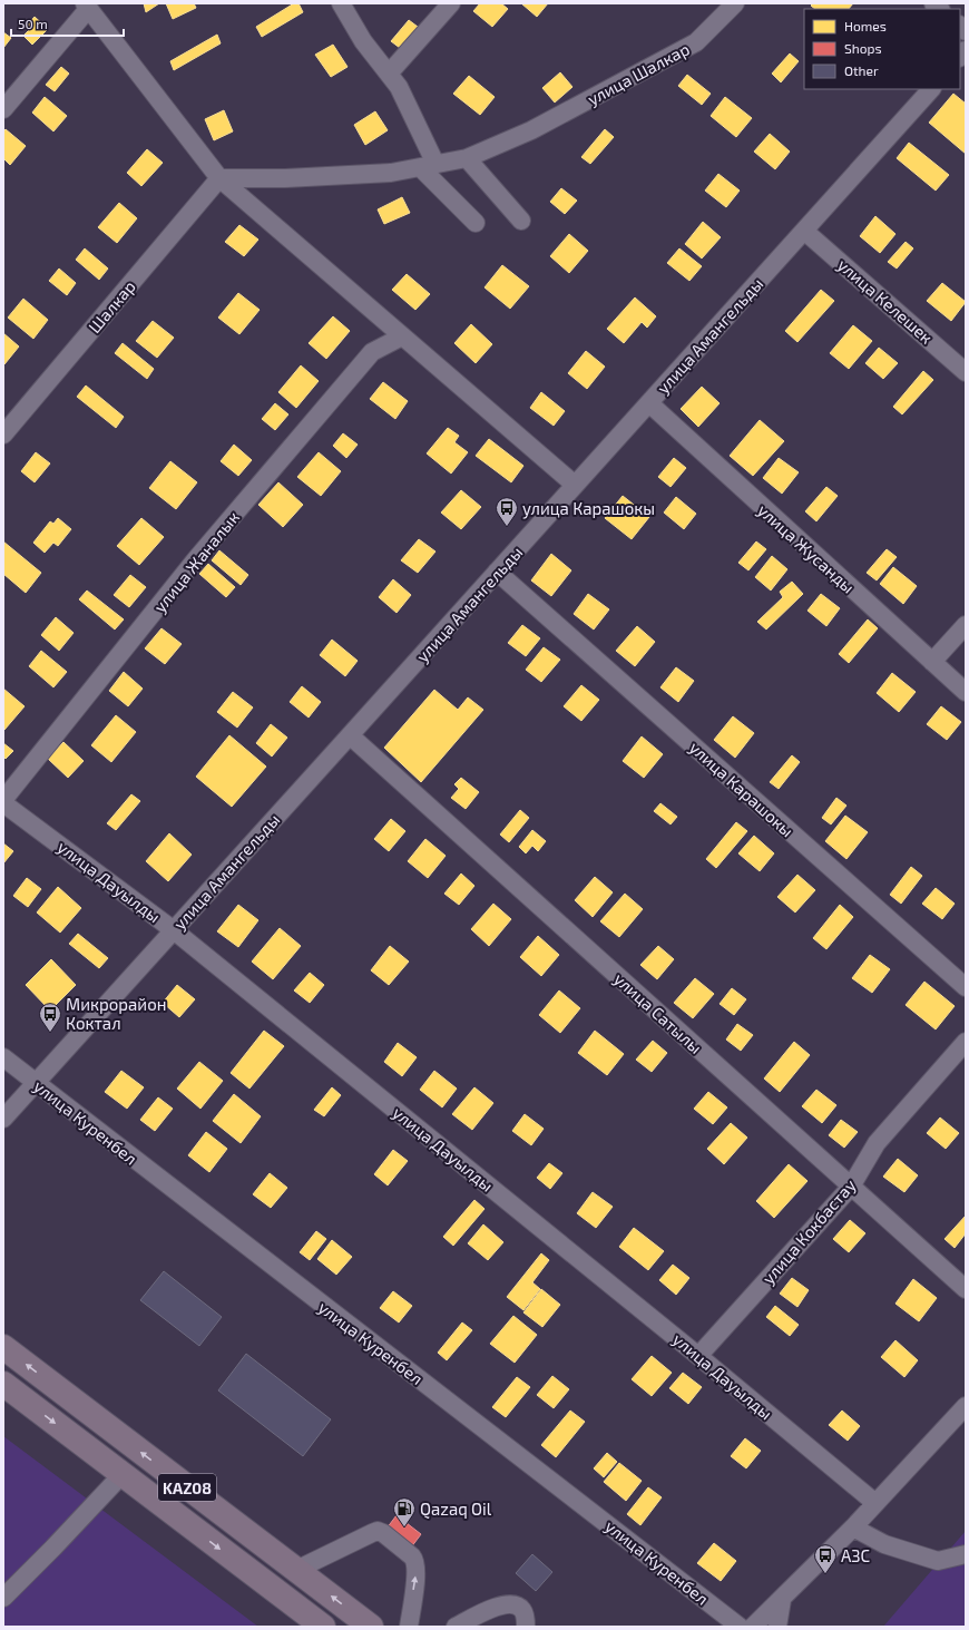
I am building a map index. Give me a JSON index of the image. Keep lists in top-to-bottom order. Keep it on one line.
{"streets":{"highway":["KAZ08"],"street":["улица Шалкар","улица Келешек","Шалкар","улица Амангельды","улица Жусанды","улица Жаналык","улица Карашокы","улица Дауылды","улица Сатылы","улица Куренбел","улица Кокбастау"]},"crossings":[["улица Шалкар","Шалкар"],["улица Келешек","улица Амангельды"],["улица Амангельды","улица Жусанды"],["улица Амангельды","улица Карашокы"],["улица Амангельды","улица Дауылды"],["улица Амангельды","улица Сатылы"],["улица Амангельды","улица Куренбел"],["улица Жаналык","улица Дауылды"],["улица Дауылды","улица Кокбастау"],["улица Сатылы","улица Кокбастау"]],"places":{"bus stop":["улица Карашокы","Микрорайон Коктал","АЗС"],"fuel station":["Qazaq Oil"]},"legend":["Homes","Shops","Other"],"scale_bar":"50 m"}
